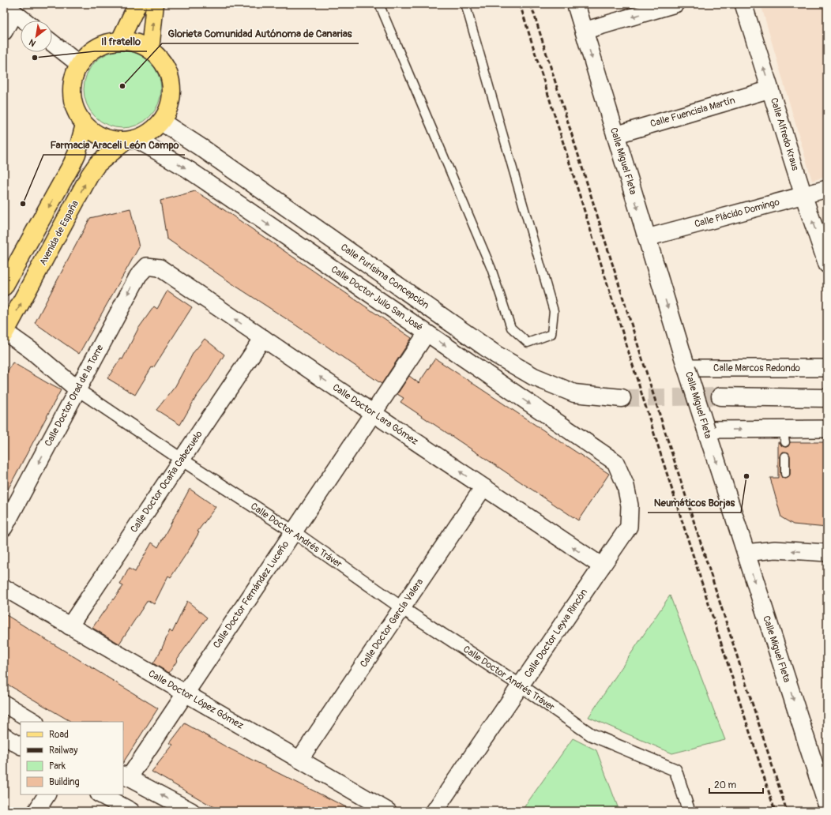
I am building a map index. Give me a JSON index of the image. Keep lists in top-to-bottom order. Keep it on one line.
{"streets":{"main road":["Avenida de España"],"street":["Calle Fuencisla Martín","Calle Alfredo Kraus","Calle Miguel Fleta","Calle Plácido Domingo","Calle Purísima Concepción","Calle Doctor Julio San José","Calle Marcos Redondo","Calle Doctor Orad de la Torre","Calle Doctor Lara Gómez","Calle Doctor Ocaña Cabezuelo","Calle Doctor Andrés Tráver","Calle Doctor Fernández Luceño","Calle Doctor García Valera","Calle Doctor Leyva Rincón","Calle Doctor López Gómez"]},"crossings":[["Calle Fuencisla Martín","Calle Alfredo Kraus"],["Calle Fuencisla Martín","Calle Miguel Fleta"],["Calle Alfredo Kraus","Calle Plácido Domingo"],["Calle Miguel Fleta","Calle Plácido Domingo"],["Calle Miguel Fleta","Calle Marcos Redondo"],["Avenida de España","Calle Purísima Concepción"],["Avenida de España","Calle Doctor Julio San José"],["Avenida de España","Calle Doctor Andrés Tráver"],["Calle Purísima Concepción","Calle Doctor Julio San José"],["Calle Doctor Julio San José","Calle Doctor Fernández Luceño"],["Calle Doctor Julio San José","Calle Doctor Leyva Rincón"],["Calle Doctor Orad de la Torre","Calle Doctor Lara Gómez"],["Calle Doctor Orad de la Torre","Calle Doctor Andrés Tráver"],["Calle Doctor Lara Gómez","Calle Doctor Ocaña Cabezuelo"],["Calle Doctor Lara Gómez","Calle Doctor Fernández Luceño"],["Calle Doctor Lara Gómez","Calle Doctor García Valera"],["Calle Doctor Lara Gómez","Calle Doctor Leyva Rincón"],["Calle Doctor Ocaña Cabezuelo","Calle Doctor Andrés Tráver"],["Calle Doctor Ocaña Cabezuelo","Calle Doctor López Gómez"],["Calle Doctor Andrés Tráver","Calle Doctor Fernández Luceño"],["Calle Doctor Andrés Tráver","Calle Doctor García Valera"],["Calle Doctor Andrés Tráver","Calle Doctor Leyva Rincón"],["Calle Doctor Fernández Luceño","Calle Doctor López Gómez"],["Calle Doctor García Valera","Calle Doctor López Gómez"]],"one_way":["Calle Alfredo Kraus","Calle Miguel Fleta","Calle Doctor Julio San José","Calle Doctor Orad de la Torre","Calle Doctor Lara Gómez"],"places":["Il fratello","Glorieta Comunidad Autónoma de Canarias","Farmacia Araceli León Campo","Neumáticos Borjas"],"legend":["Road","Railway","Park","Building"],"scale_bar":"20 m","north":"bottom left"}
